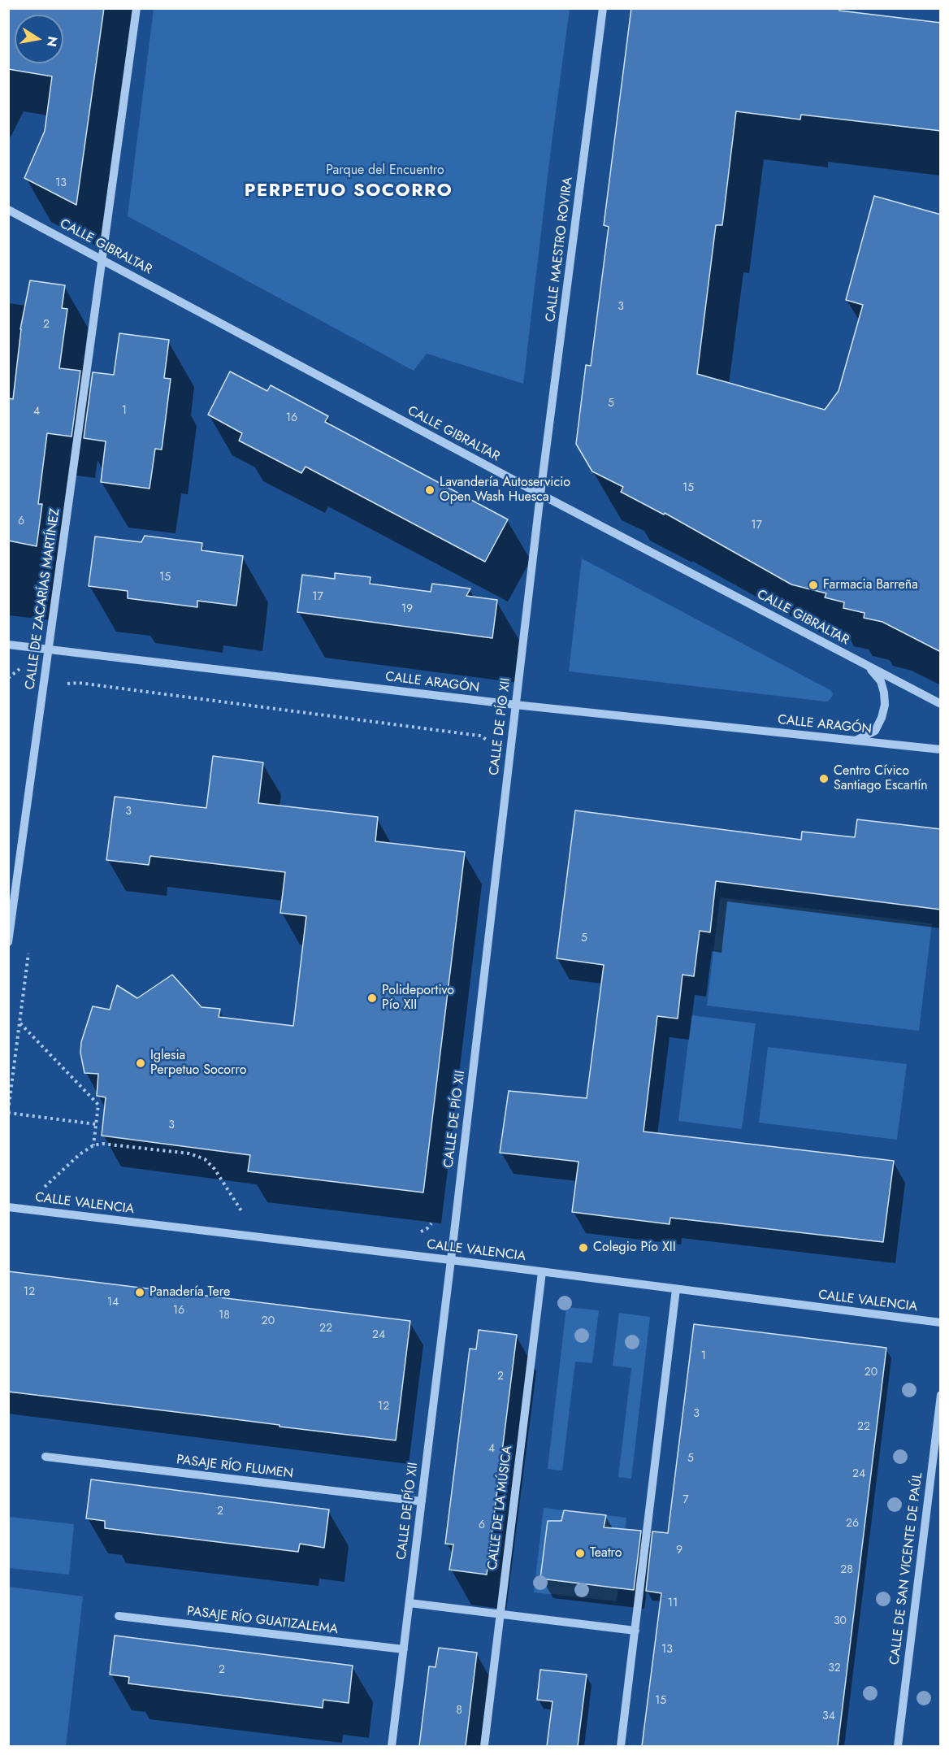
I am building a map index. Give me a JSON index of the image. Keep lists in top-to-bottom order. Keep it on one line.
{"streets":{"street":["CALLE GIBRALTAR","CALLE MAESTRO ROVIRA","CALLE DE ZACARÍAS MARTÍNEZ","CALLE ARAGÓN","CALLE DE PÍO XII","CALLE VALENCIA","PASAJE RÍO FLUMEN","CALLE DE LA MÚSICA","CALLE DE SAN VICENTE DE PAÚL","PASAJE RÍO GUATIZALEMA"]},"crossings":[["CALLE GIBRALTAR","CALLE MAESTRO ROVIRA"],["CALLE GIBRALTAR","CALLE DE ZACARÍAS MARTÍNEZ"],["CALLE GIBRALTAR","CALLE DE PÍO XII"],["CALLE MAESTRO ROVIRA","CALLE DE PÍO XII"],["CALLE DE ZACARÍAS MARTÍNEZ","CALLE ARAGÓN"],["CALLE ARAGÓN","CALLE DE PÍO XII"],["CALLE DE PÍO XII","CALLE VALENCIA"],["CALLE DE PÍO XII","PASAJE RÍO FLUMEN"],["CALLE DE PÍO XII","PASAJE RÍO GUATIZALEMA"],["CALLE VALENCIA","CALLE DE LA MÚSICA"]],"districts":["PERPETUO SOCORRO"],"parks":["Parque del Encuentro"],"places":["Lavandería Autoservicio Open Wash Huesca","Farmacia Barreña","Centro Cívico Santiago Escartín","Polideportivo Pío XII","Iglesia Perpetuo Socorro","Colegio Pío XII","Panadería Tere","Teatro"],"house_numbers":["13","3","2","5","1","4","16","15","6","17","15","17","19","3","5","3","12","14","16","18","20","22","24","1","20","2","12","3","22","4","5","24","7","2","26","6","9","28","11","30","13","32","2","15","8","34"],"north":"right"}
